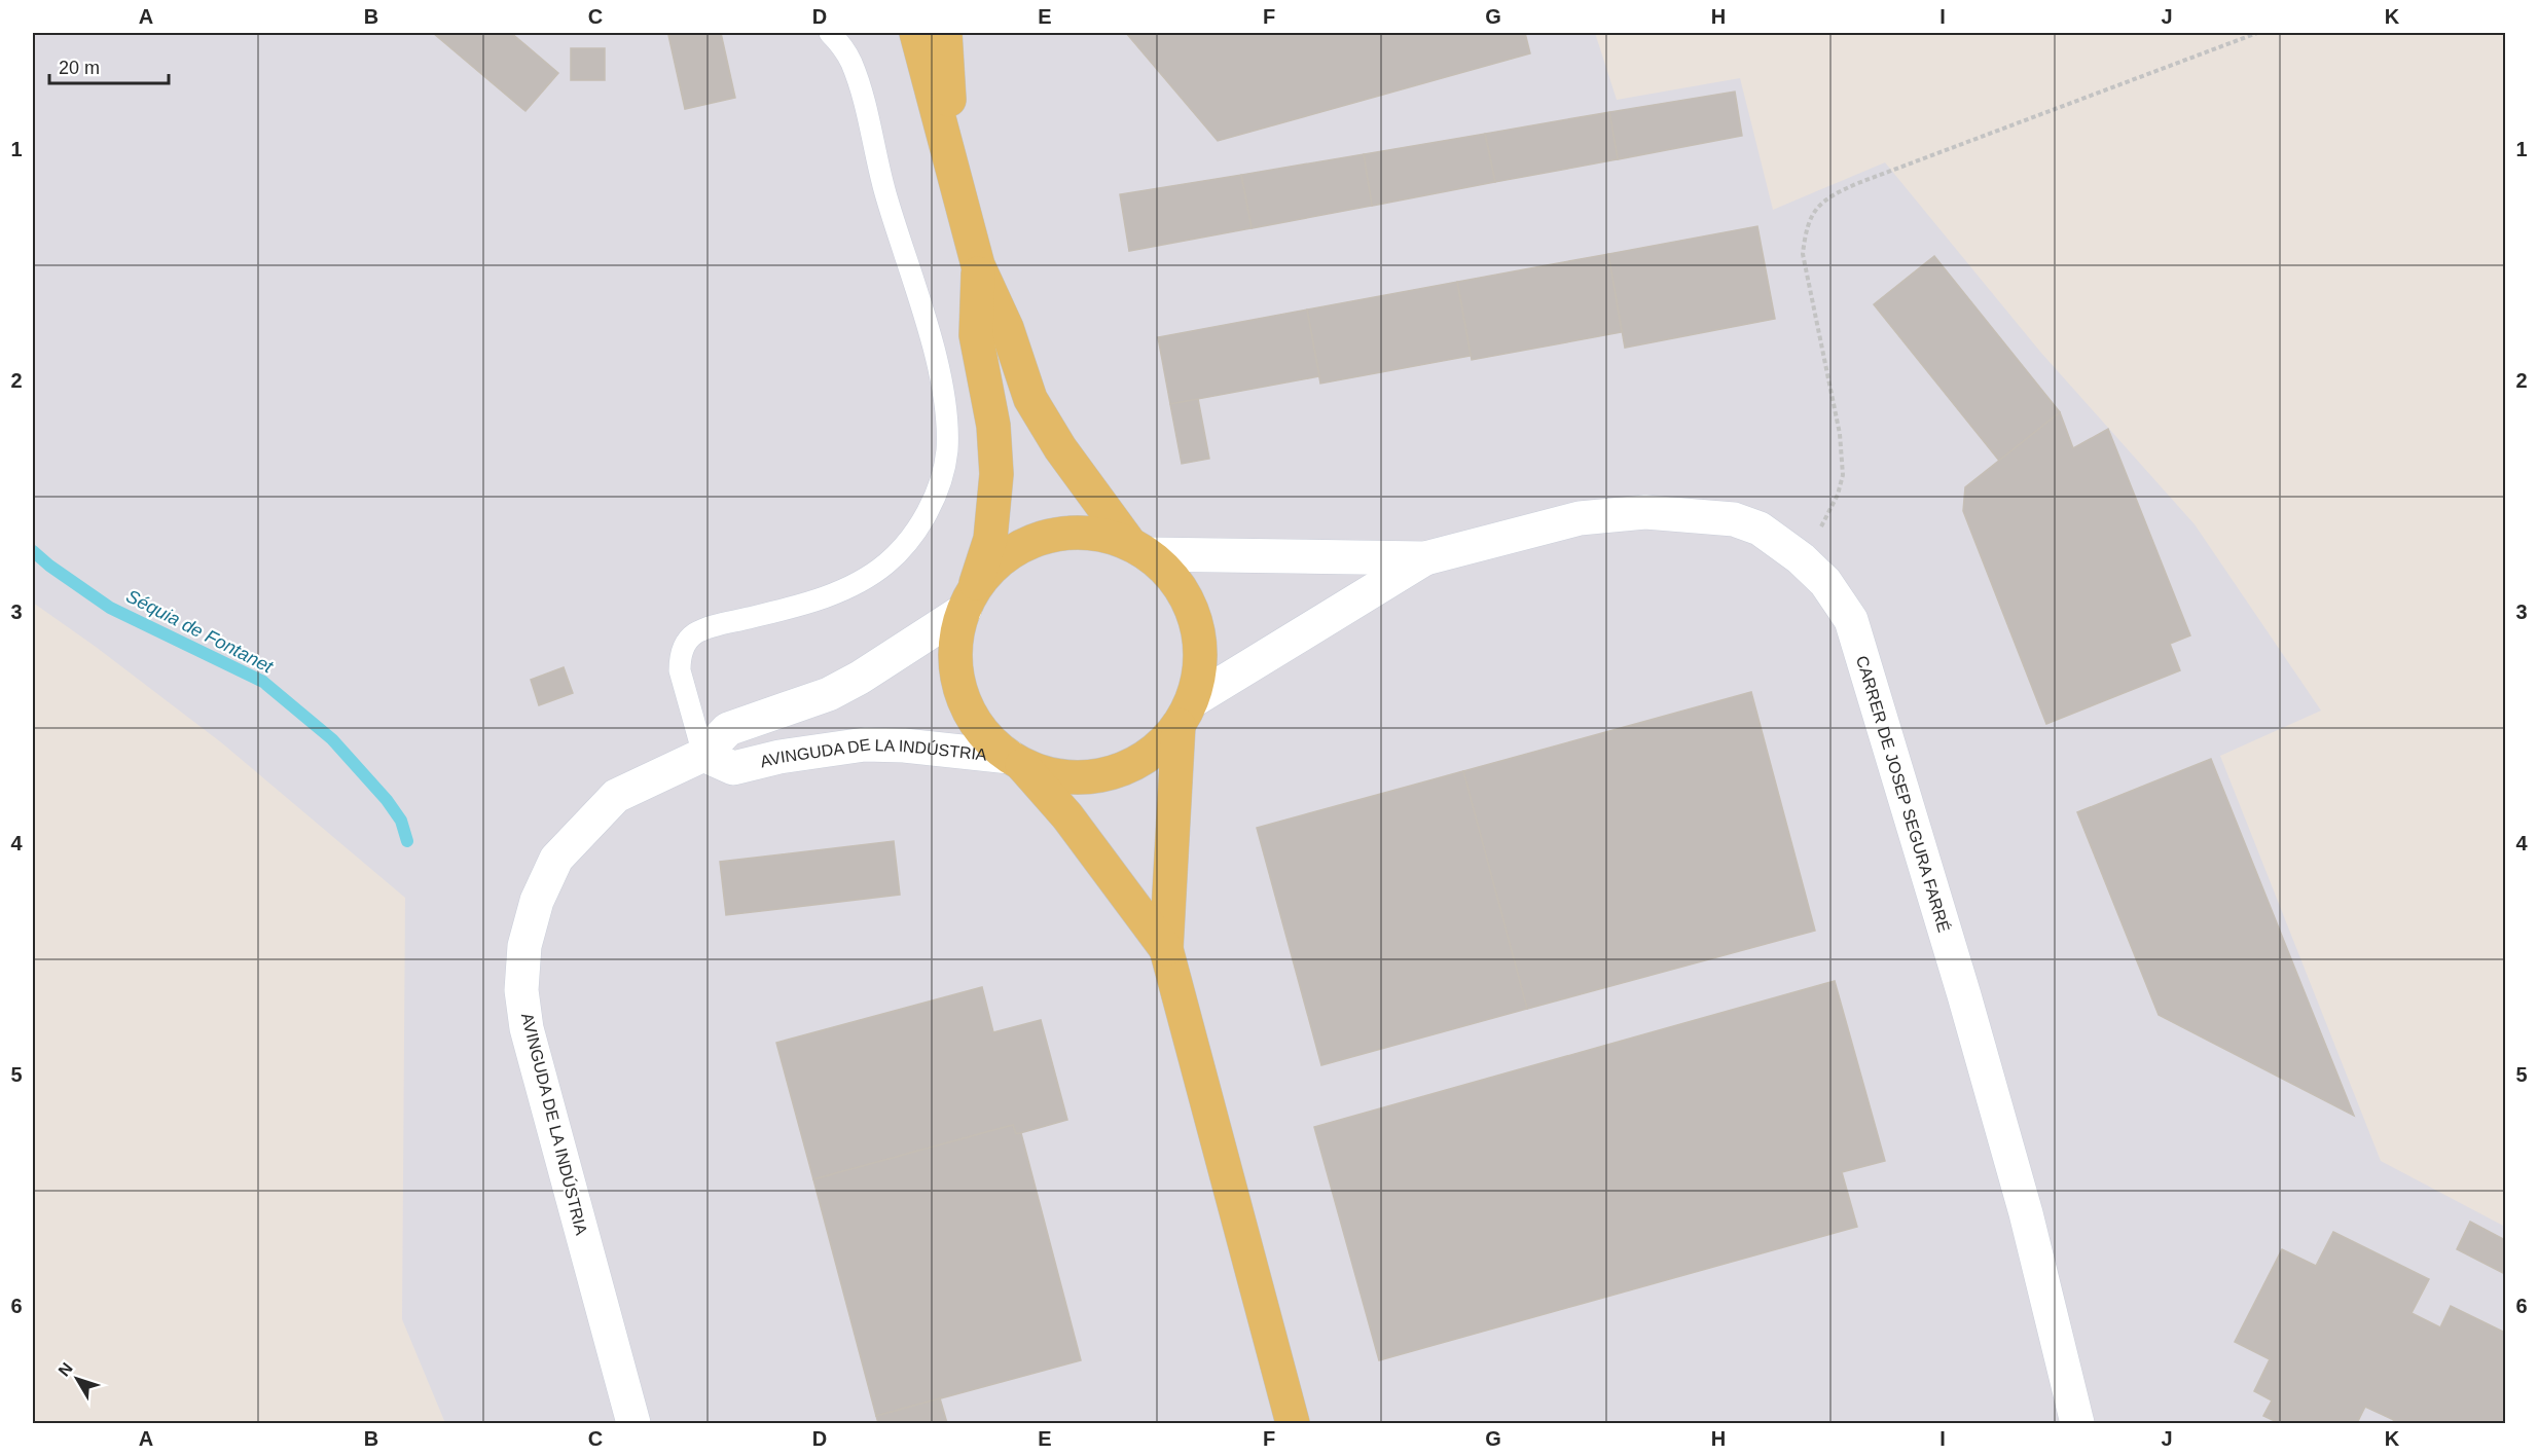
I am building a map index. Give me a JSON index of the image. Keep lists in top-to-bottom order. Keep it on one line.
{"streets":{"street":["AVINGUDA DE LA INDÚSTRIA","CARRER DE JOSEP SEGURA FARRÉ"]},"water":["Séquia de Fontanet"],"scale_bar":"20 m","north":"top left","grid":{"columns":["A","B","C","D","E","F","G","H","I","J","K"],"rows":["1","2","3","4","5","6"]}}
